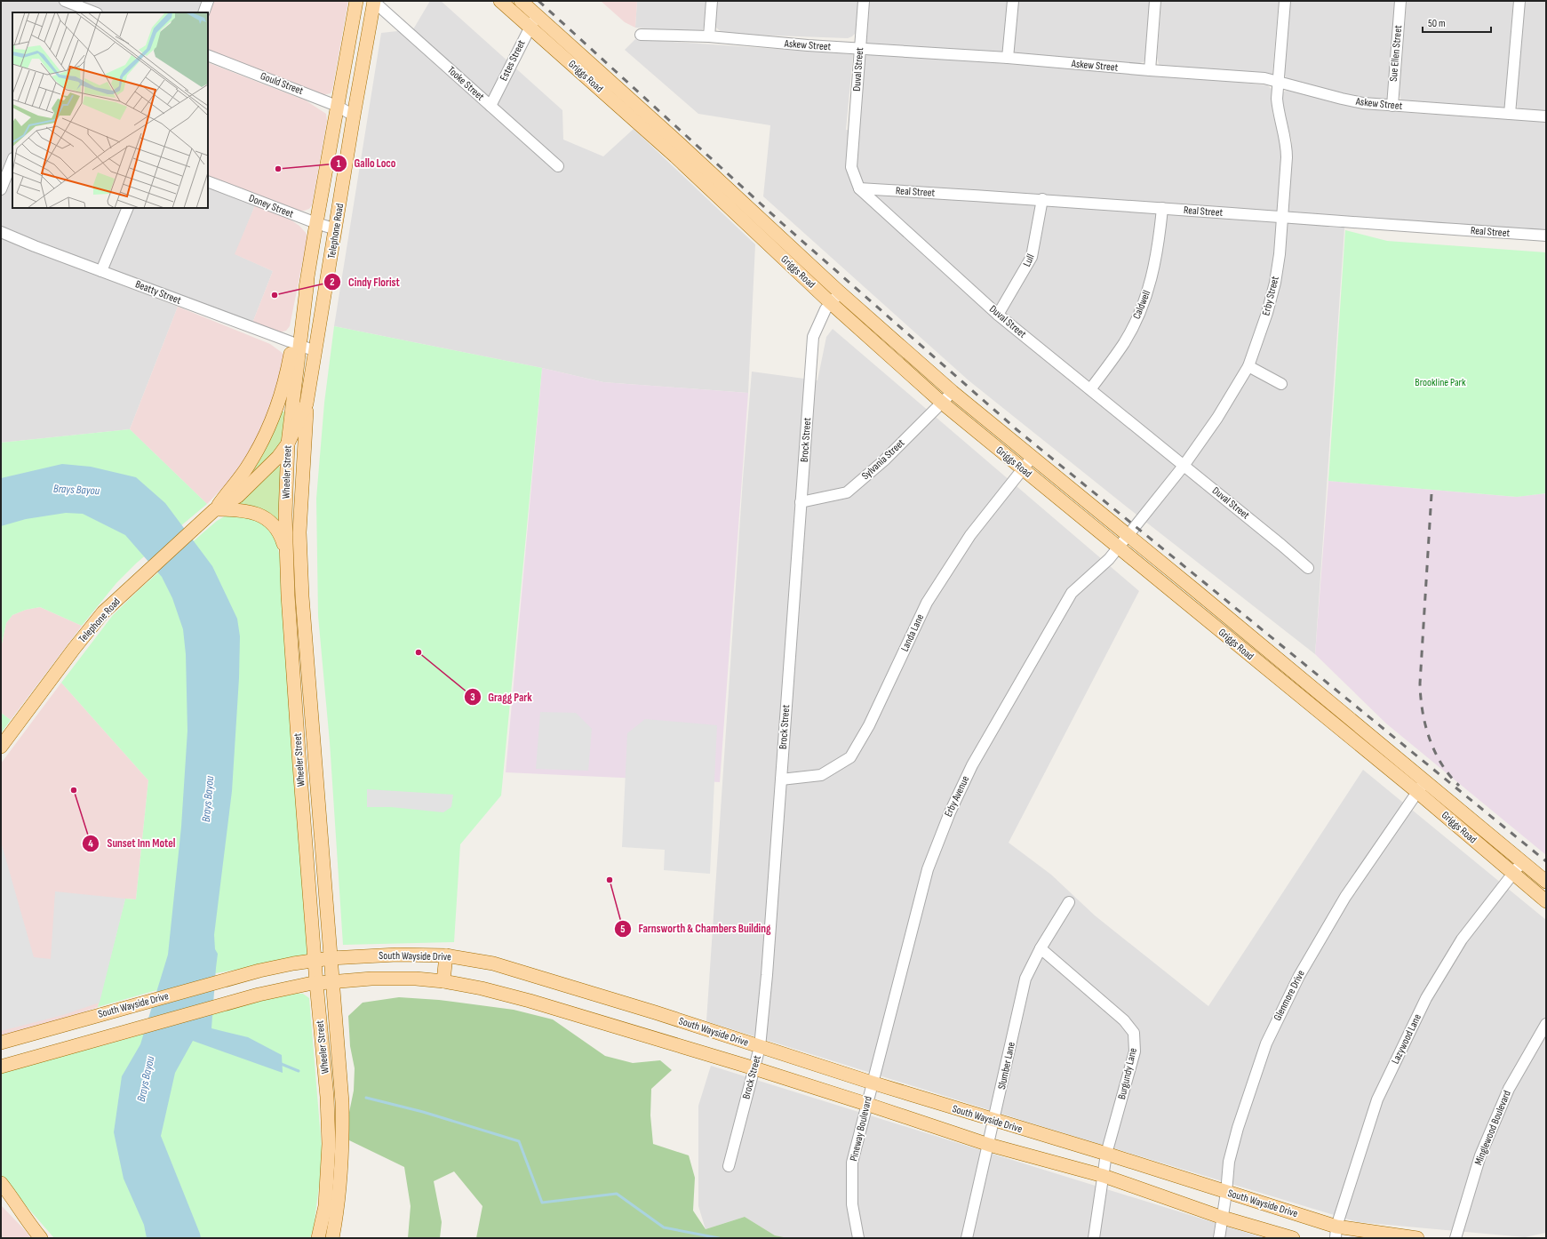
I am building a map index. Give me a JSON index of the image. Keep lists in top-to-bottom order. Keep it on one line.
{"streets":{"main road":["Griggs Road","Telephone Road","Wheeler Street","South Wayside Drive"],"street":["Askew Street","Sue Ellen Street","Estes Street","Duval Street","Gould Street","Tooke Street","Real Street","Doney Street","Lull","Beatty Street","Erby Street","Caldwell","Brock Street","Sylvania Street","Landa Lane","Erby Avenue","Glenmore Drive","Lazywood Lane","Slumber Lane","Burgundy Lane","Minglewood Boulevard","Pineway Boulevard"]},"crossings":[["Askew Street","Sue Ellen Street"],["Askew Street","Duval Street"],["Askew Street","Erby Street"],["Estes Street","Griggs Road"],["Estes Street","Tooke Street"],["Duval Street","Real Street"],["Duval Street","Lull"],["Duval Street","Erby Street"],["Duval Street","Caldwell"],["Griggs Road","Erby Street"],["Griggs Road","Brock Street"],["Griggs Road","Sylvania Street"],["Griggs Road","Landa Lane"],["Griggs Road","Erby Avenue"],["Griggs Road","Glenmore Drive"],["Griggs Road","Lazywood Lane"],["Gould Street","Telephone Road"],["Tooke Street","Telephone Road"],["Real Street","Lull"],["Real Street","Erby Street"],["Real Street","Caldwell"],["Doney Street","Telephone Road"],["Telephone Road","Beatty Street"],["Telephone Road","Wheeler Street"],["Beatty Street","Wheeler Street"],["Erby Street","Erby Avenue"],["Brock Street","Sylvania Street"],["Brock Street","Landa Lane"],["Brock Street","South Wayside Drive"],["Wheeler Street","South Wayside Drive"],["Erby Avenue","South Wayside Drive"],["Erby Avenue","Pineway Boulevard"],["South Wayside Drive","Glenmore Drive"],["South Wayside Drive","Lazywood Lane"],["South Wayside Drive","Slumber Lane"],["South Wayside Drive","Burgundy Lane"],["South Wayside Drive","Pineway Boulevard"],["Slumber Lane","Burgundy Lane"]],"water":["Brays Bayou"],"parks":["Brookline Park"],"places":["Gallo Loco","Cindy Florist","Gragg Park","Sunset Inn Motel","Farnsworth & Chambers Building"],"scale_bar":"50 m"}
